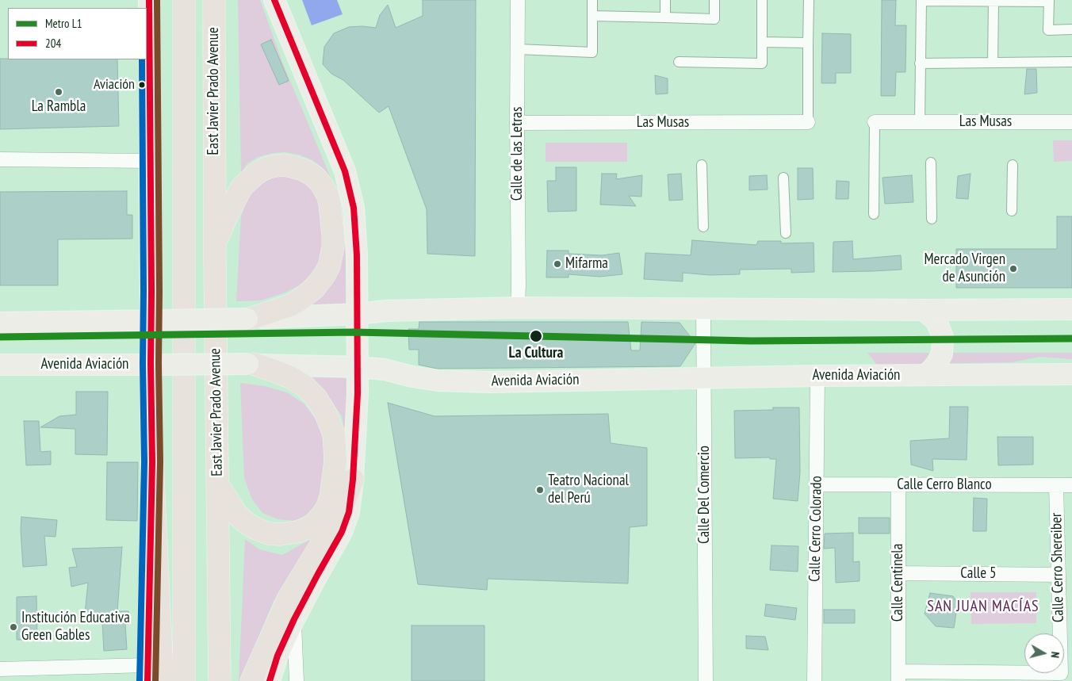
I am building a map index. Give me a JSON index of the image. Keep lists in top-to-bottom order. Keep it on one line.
{"streets":{"highway":["East Javier Prado Avenue"],"main road":["Avenida Aviación"],"street":["Las Musas","Calle de las Letras","Calle Cerro Blanco","Calle Del Comercio","Calle Cerro Colorado","Calle Cerro Shereiber","Calle 5","Calle Centinela"]},"crossings":[["Las Musas","Calle de las Letras"],["Avenida Aviación","Calle Del Comercio"],["Avenida Aviación","Calle Cerro Colorado"],["Calle Cerro Blanco","Calle Cerro Colorado"],["Calle Cerro Blanco","Calle Cerro Shereiber"],["Calle Cerro Blanco","Calle Centinela"],["Calle Cerro Shereiber","Calle 5"],["Calle Cerro Shereiber","Calle Centinela"],["Calle 5","Calle Centinela"]],"districts":["SAN JUAN MACÍAS"],"places":["Aviación","La Rambla","Mifarma","Mercado Virgen de Asunción","La Cultura","Teatro Nacional del Perú","Institución Educativa Green Gables"],"lines":["transit line 204","metro line L1"],"legend":["Metro L1","204"],"north":"right"}
